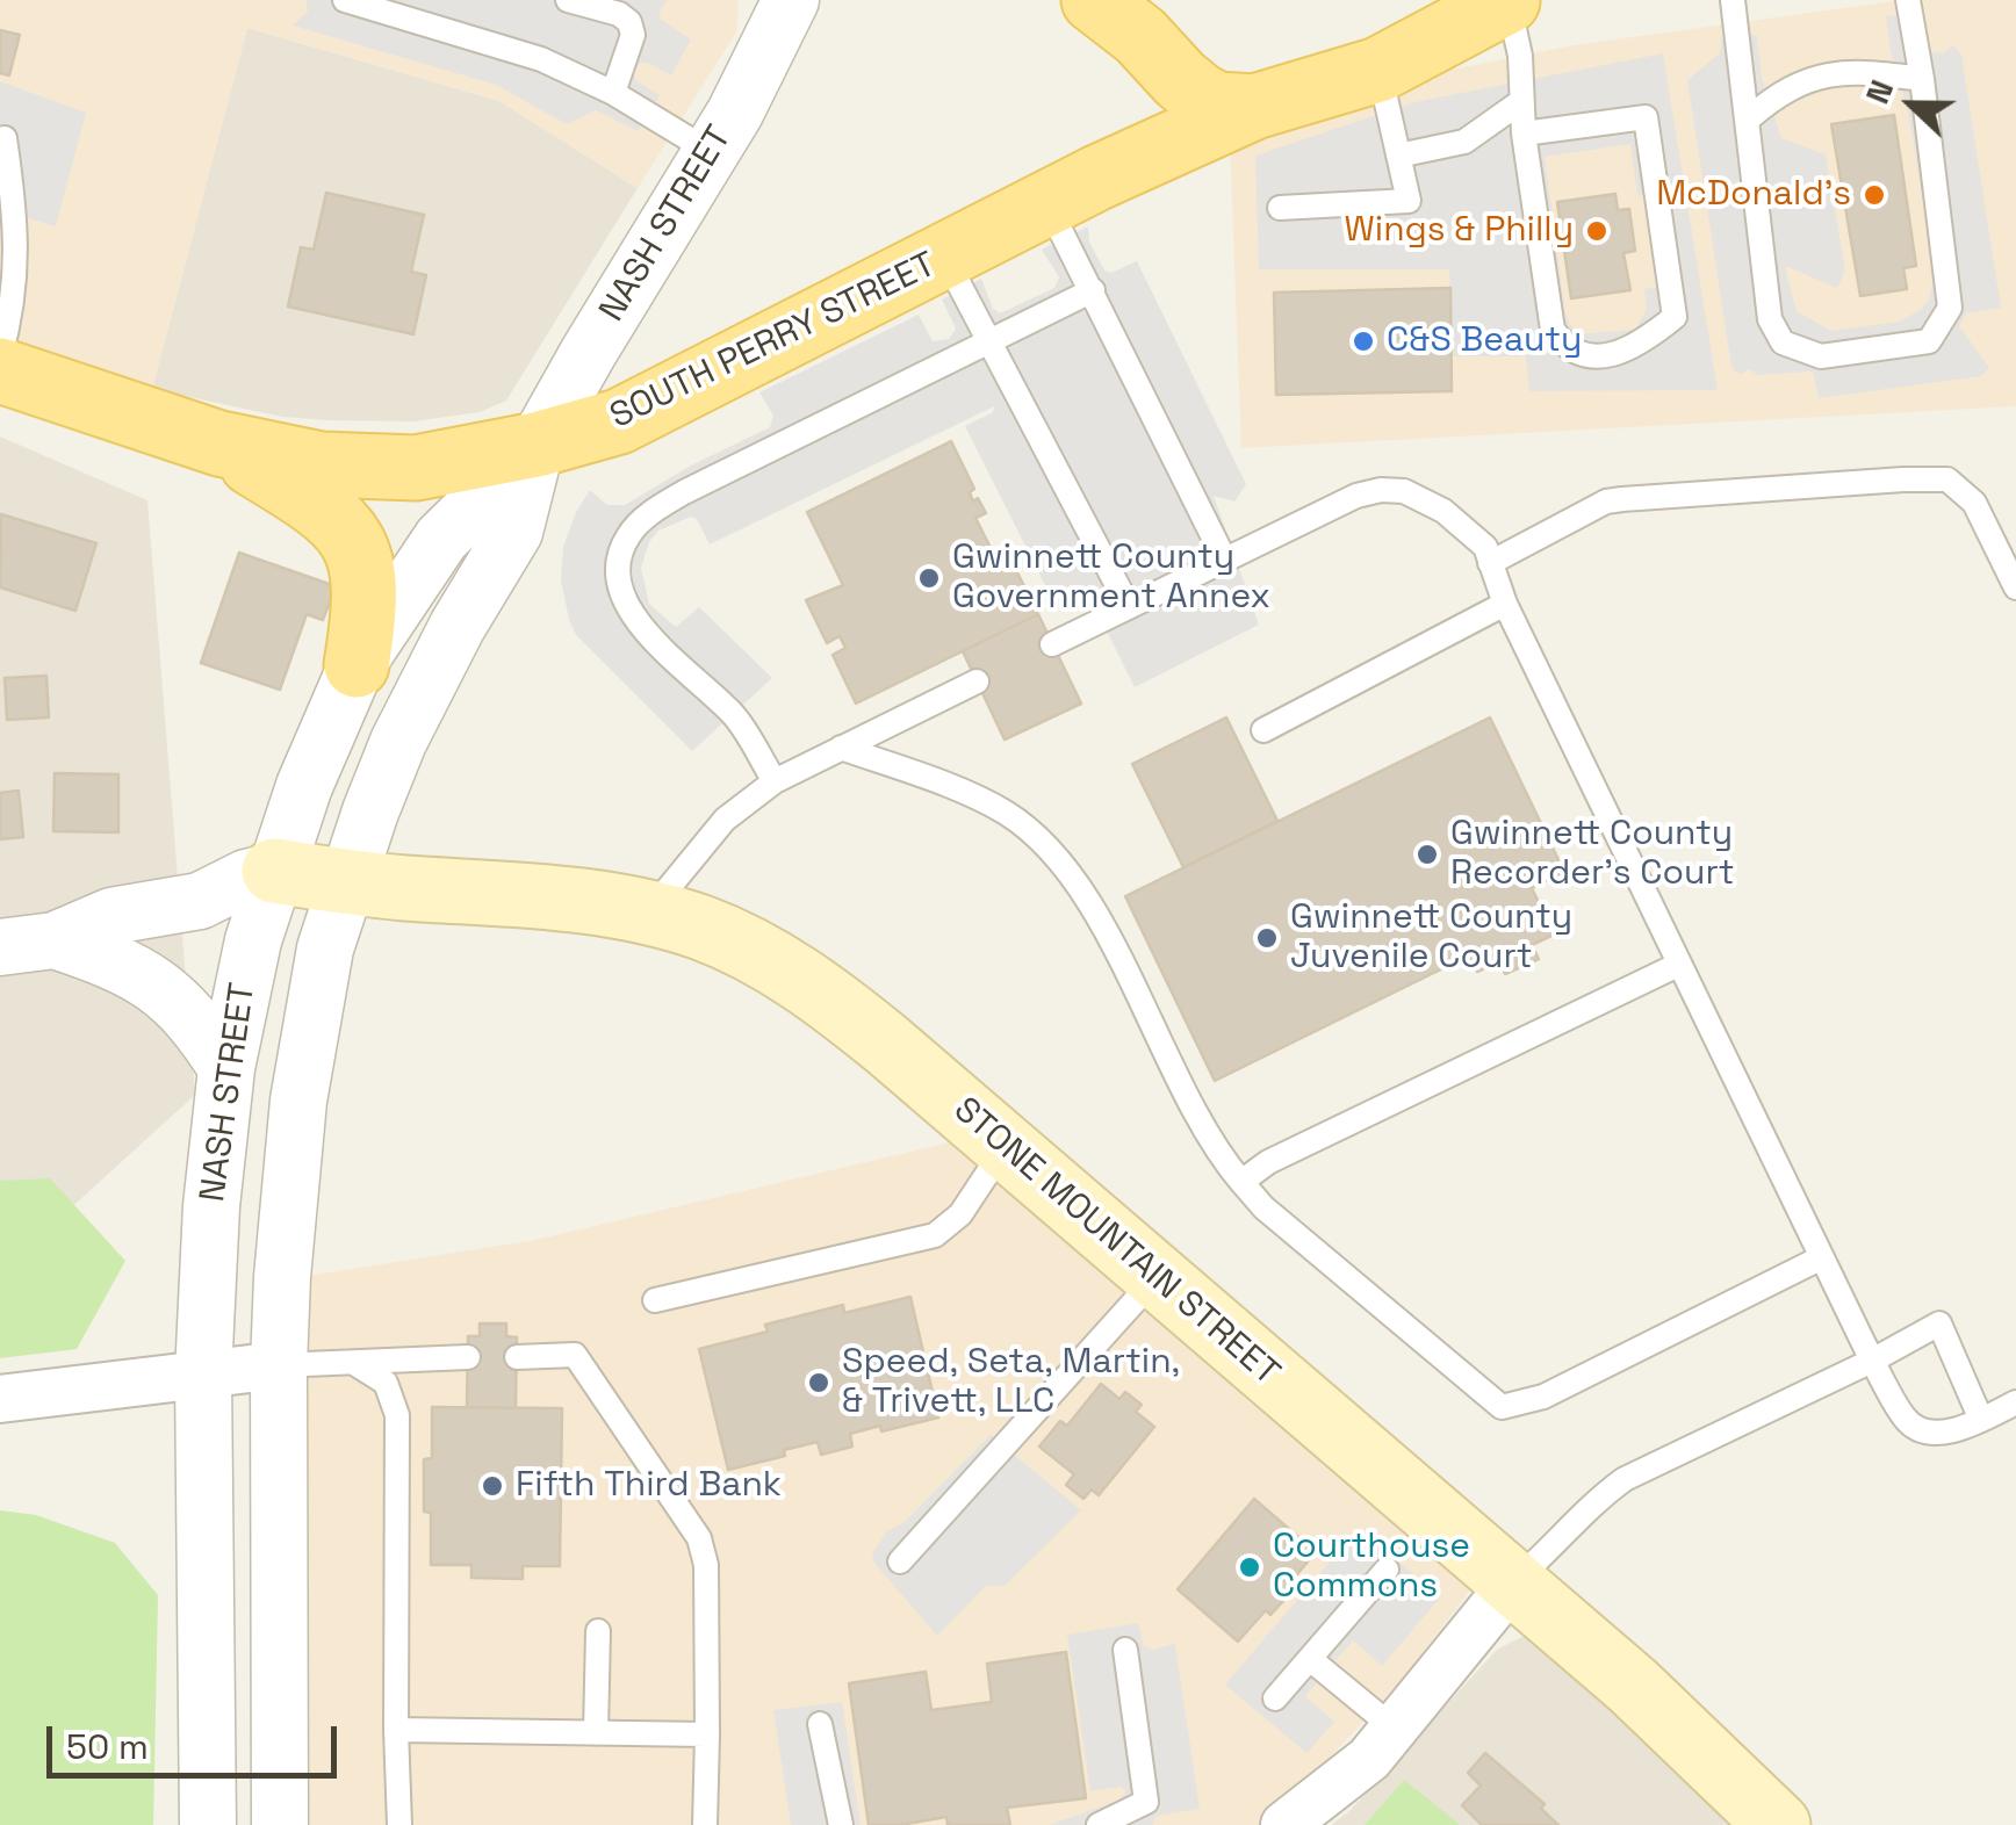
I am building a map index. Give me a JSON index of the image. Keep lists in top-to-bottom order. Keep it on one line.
{"streets":{"main road":["SOUTH PERRY STREET","STONE MOUNTAIN STREET"],"street":["NASH STREET"]},"crossings":[["NASH STREET","SOUTH PERRY STREET"],["NASH STREET","STONE MOUNTAIN STREET"]],"places":["McDonald's","Wings & Philly","C&S Beauty","Gwinnett County Government Annex","Gwinnett County Recorder's Court","Gwinnett County Juvenile Court","Speed, Seta, Martin, & Trivett, LLC","Fifth Third Bank","Courthouse Commons"],"scale_bar":"50 m","north":"left"}
